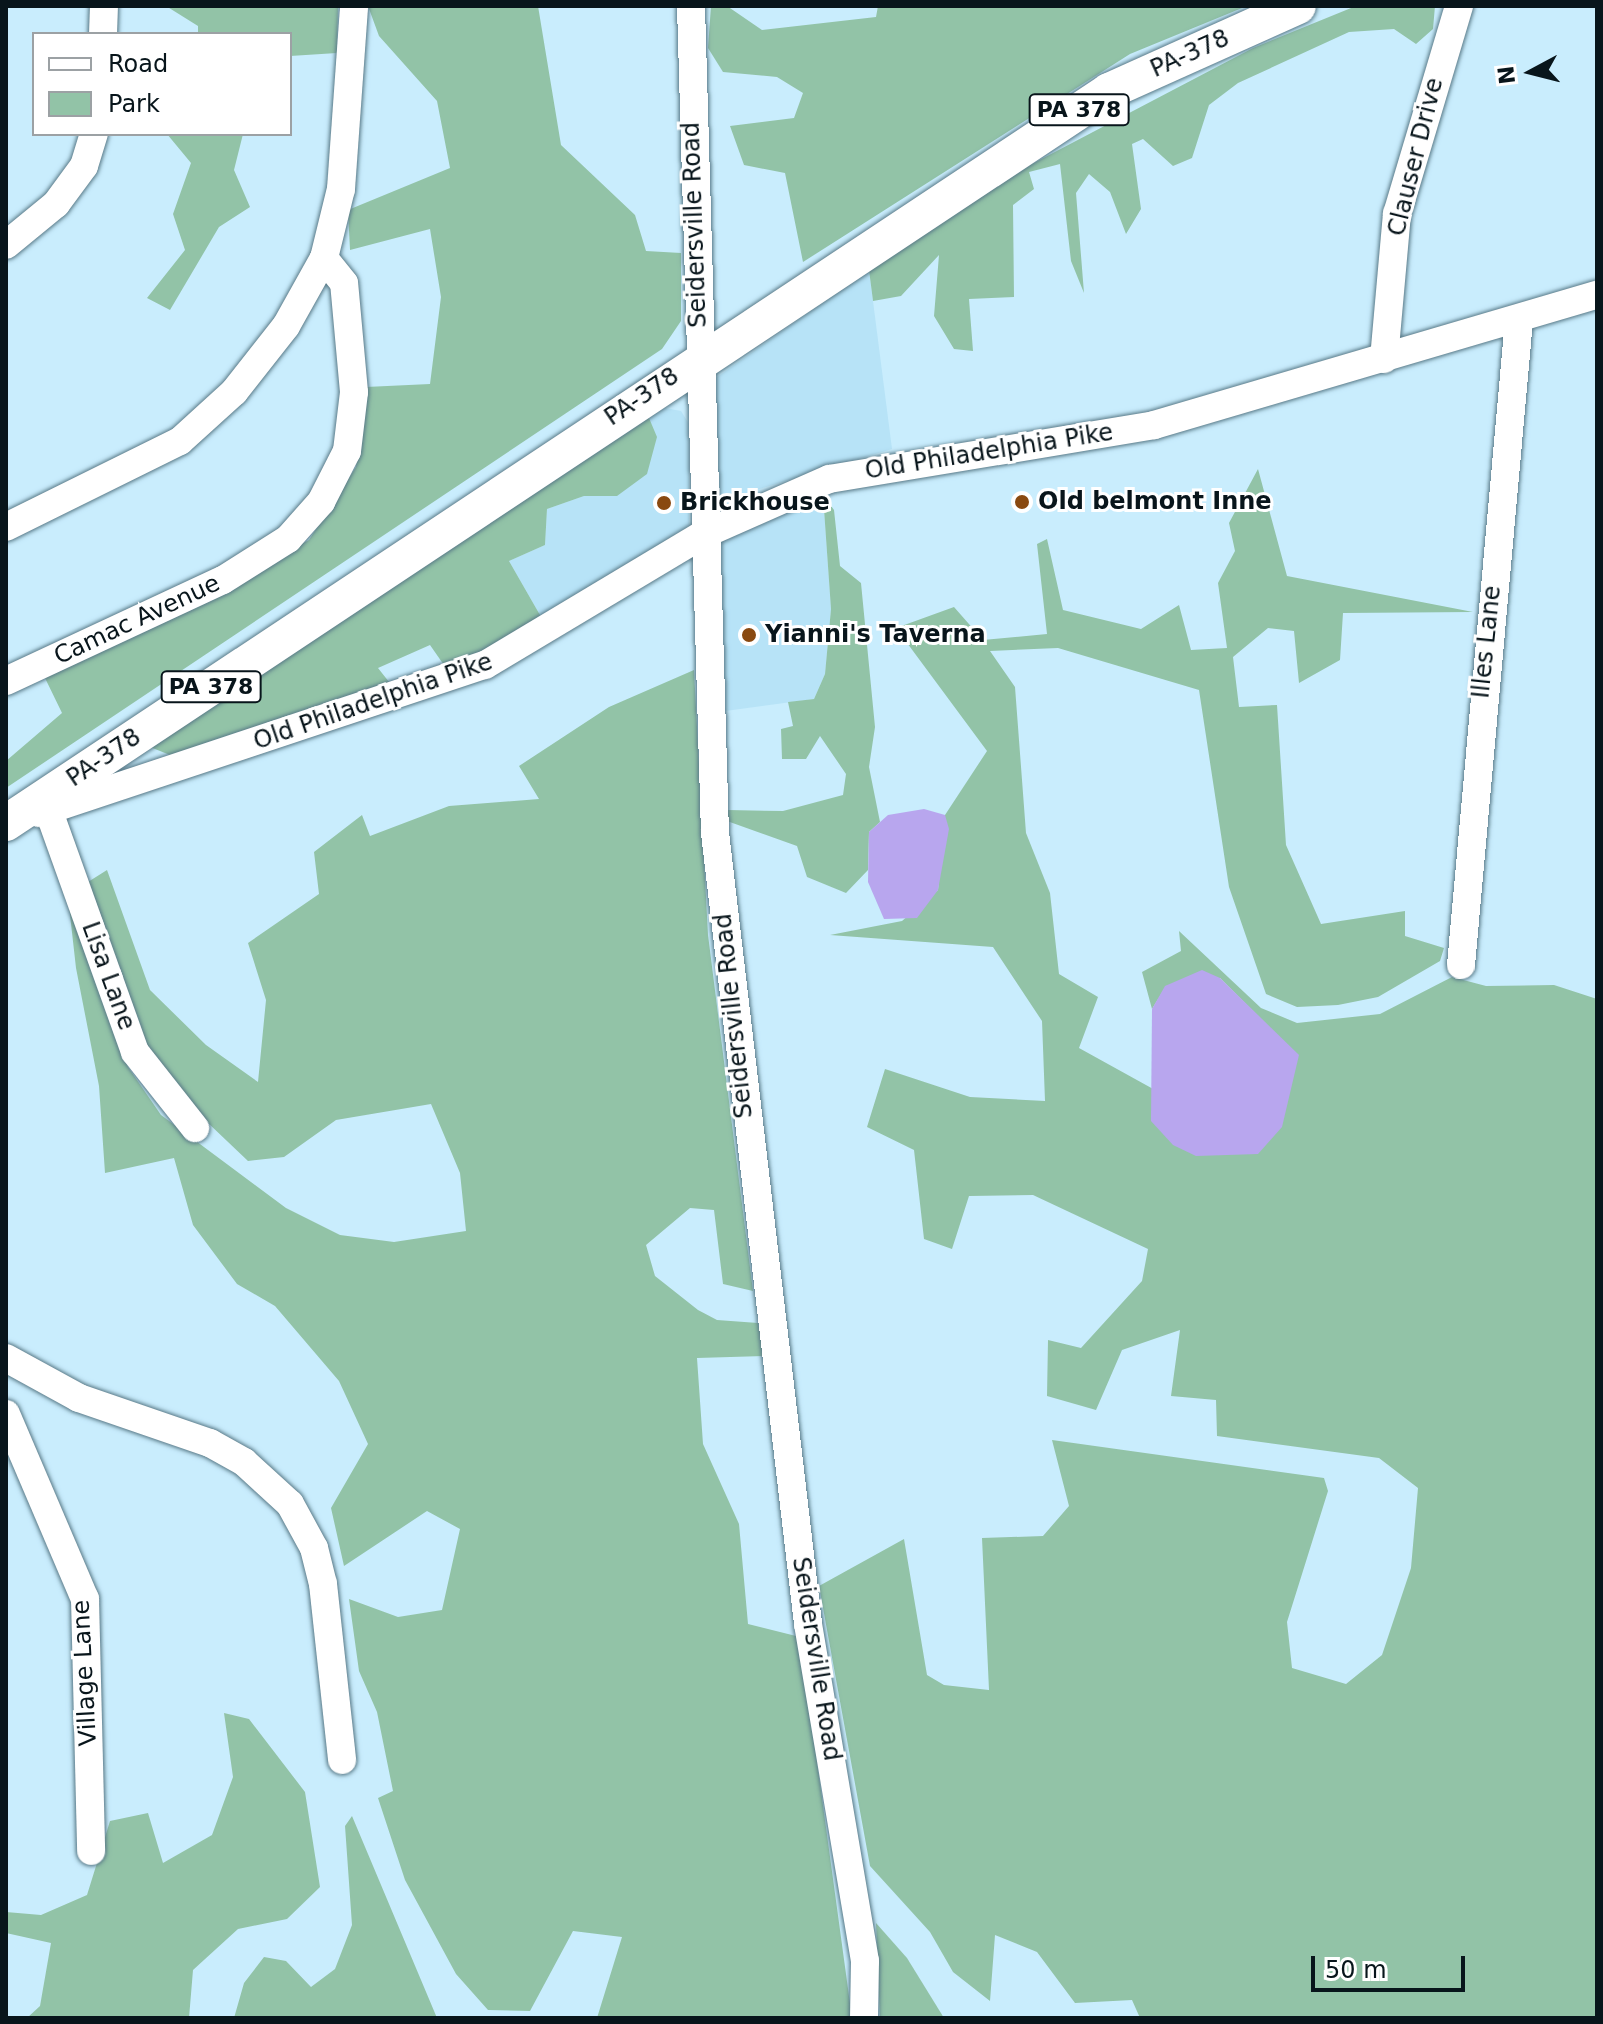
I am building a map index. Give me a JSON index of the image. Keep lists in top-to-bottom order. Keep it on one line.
{"streets":{"main road":["PA-378","PA 378"],"street":["Clauser Drive","Seidersville Road","Old Philadelphia Pike","Camac Avenue","Illes Lane","Lisa Lane","Village Lane"]},"crossings":[["PA-378","Seidersville Road"],["PA-378","Old Philadelphia Pike"],["Clauser Drive","Old Philadelphia Pike"],["Seidersville Road","Old Philadelphia Pike"],["Old Philadelphia Pike","Illes Lane"],["Old Philadelphia Pike","Lisa Lane"]],"places":["Old belmont Inne","Brickhouse","Yianni's Taverna"],"legend":["Road","Park"],"scale_bar":"50 m","north":"left"}
